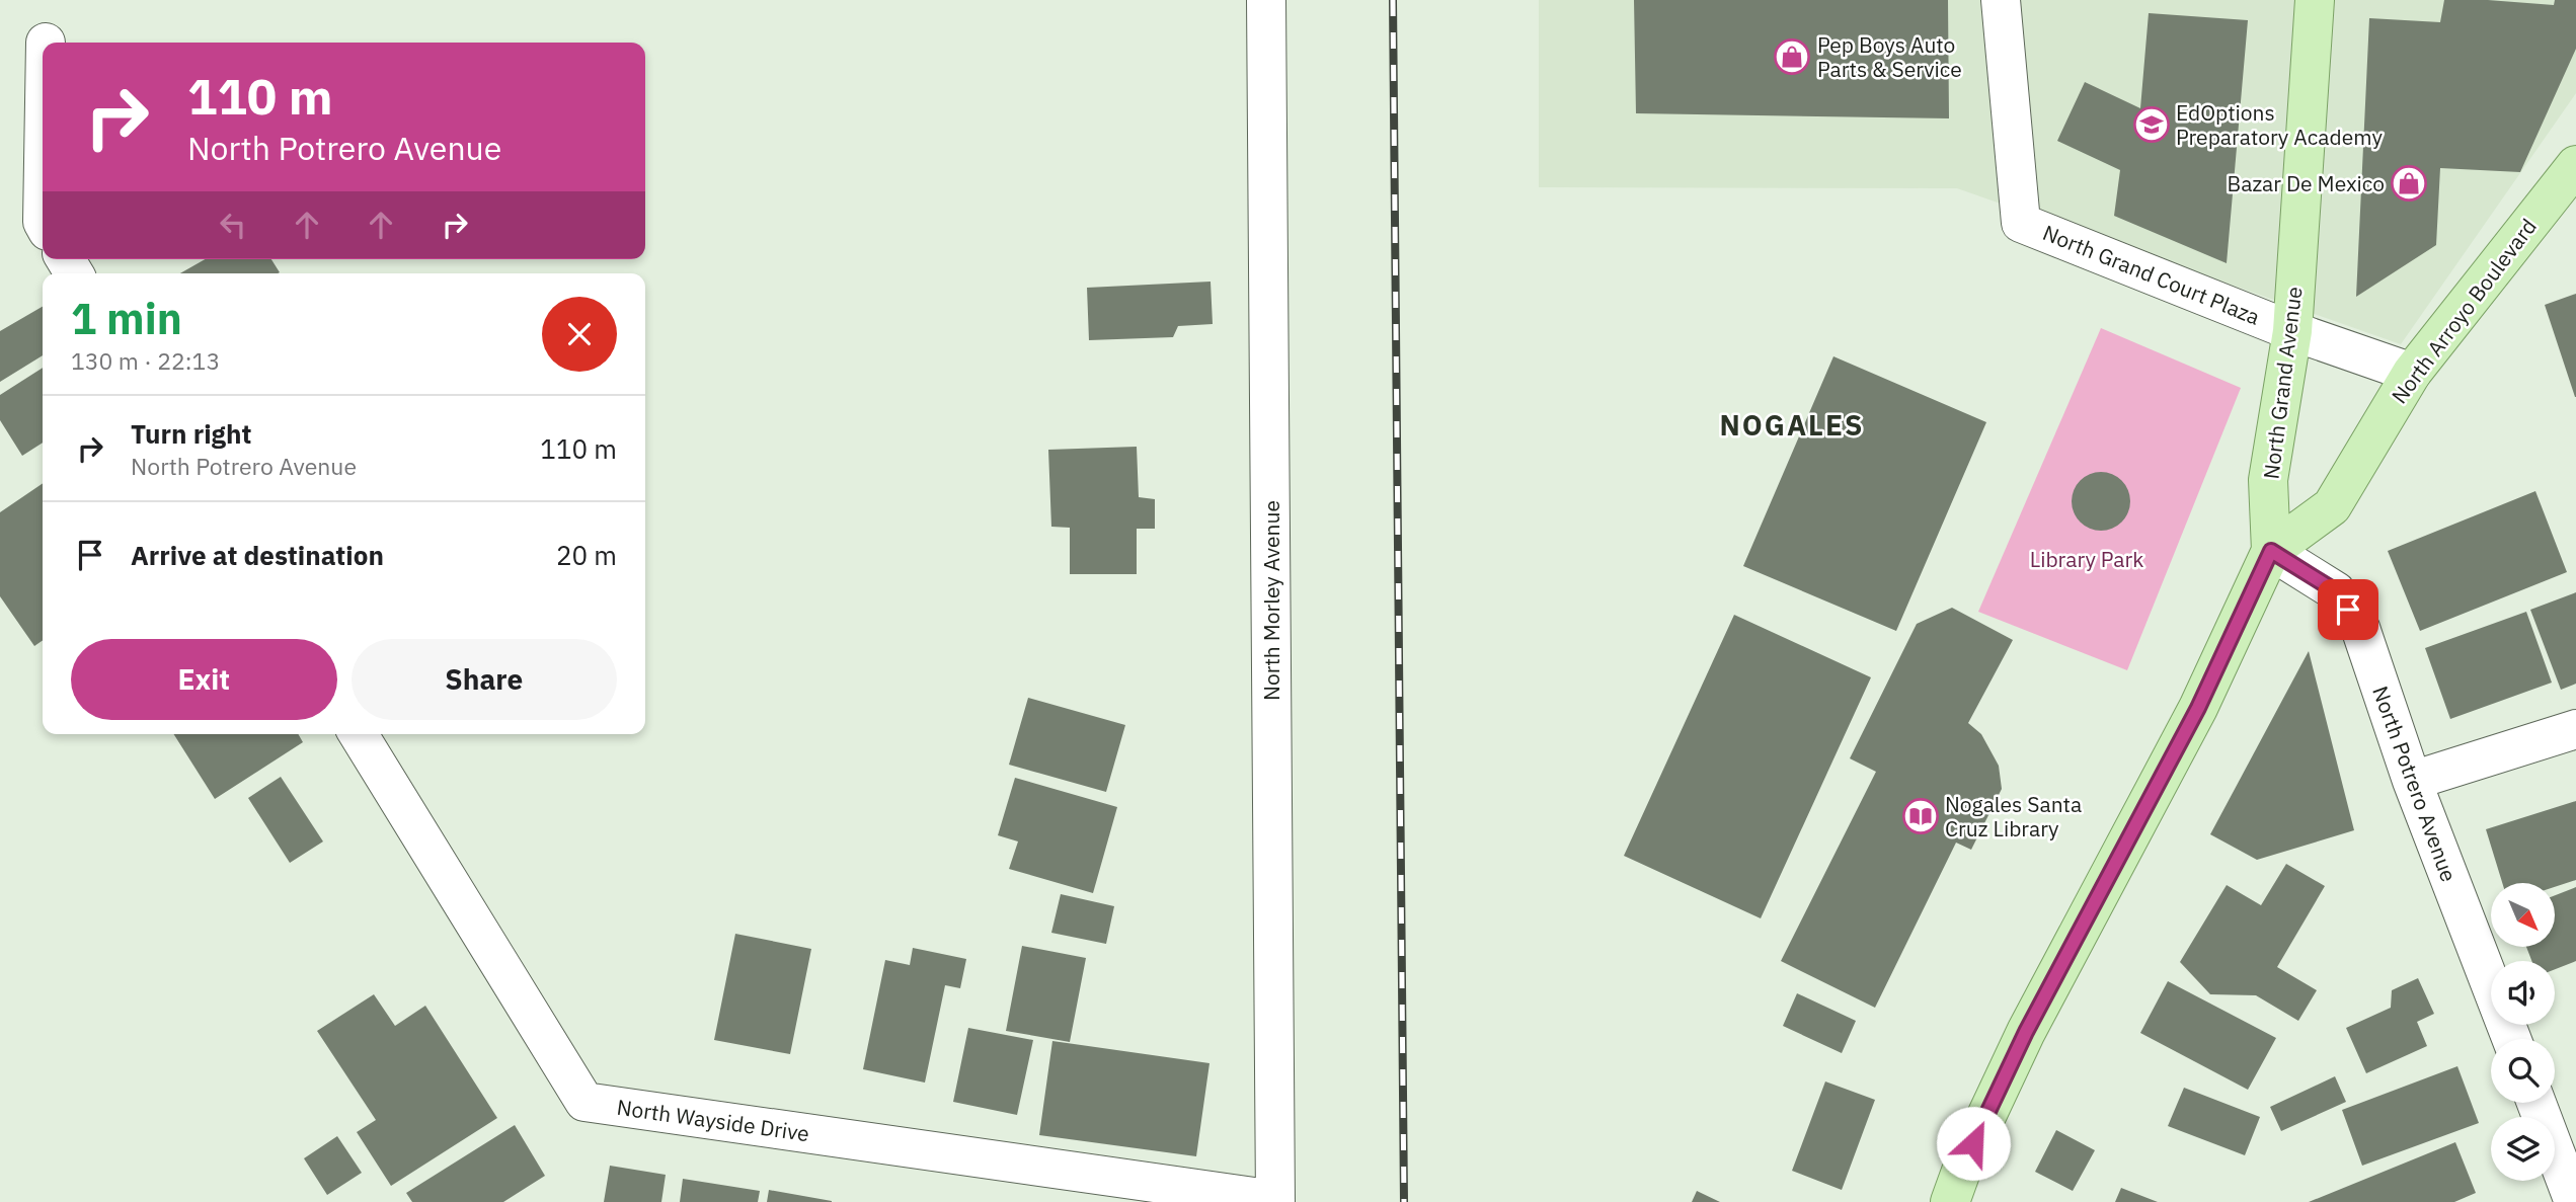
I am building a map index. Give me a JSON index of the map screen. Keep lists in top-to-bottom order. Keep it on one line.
{"streets":{"main road":["North Arroyo Boulevard","North Grand Avenue"],"street":["North Grand Court Plaza","North Morley Avenue","North Potrero Avenue","North Wayside Drive"]},"crossings":[["North Grand Court Plaza","North Arroyo Boulevard"],["North Grand Court Plaza","North Grand Avenue"],["North Arroyo Boulevard","North Grand Avenue"],["North Arroyo Boulevard","North Potrero Avenue"],["North Grand Avenue","North Potrero Avenue"],["North Morley Avenue","North Wayside Drive"]],"districts":["NOGALES"],"parks":["Library Park"],"places":{"shop":["Pep Boys Auto Parts & Service","Bazar De Mexico"],"school or university":["EdOptions Preparatory Academy"],"library":["Nogales Santa Cruz Library"]},"north":"bottom right","page":{"turn":["110 m","North Potrero Avenue"],"heading":["1 min","130 m · 22:13"],"list":[{"name":"Turn right","note":"North Potrero Avenue","value":"110 m"},{"name":"Arrive at destination","value":"20 m"}],"buttons":["Exit","Share"]}}
